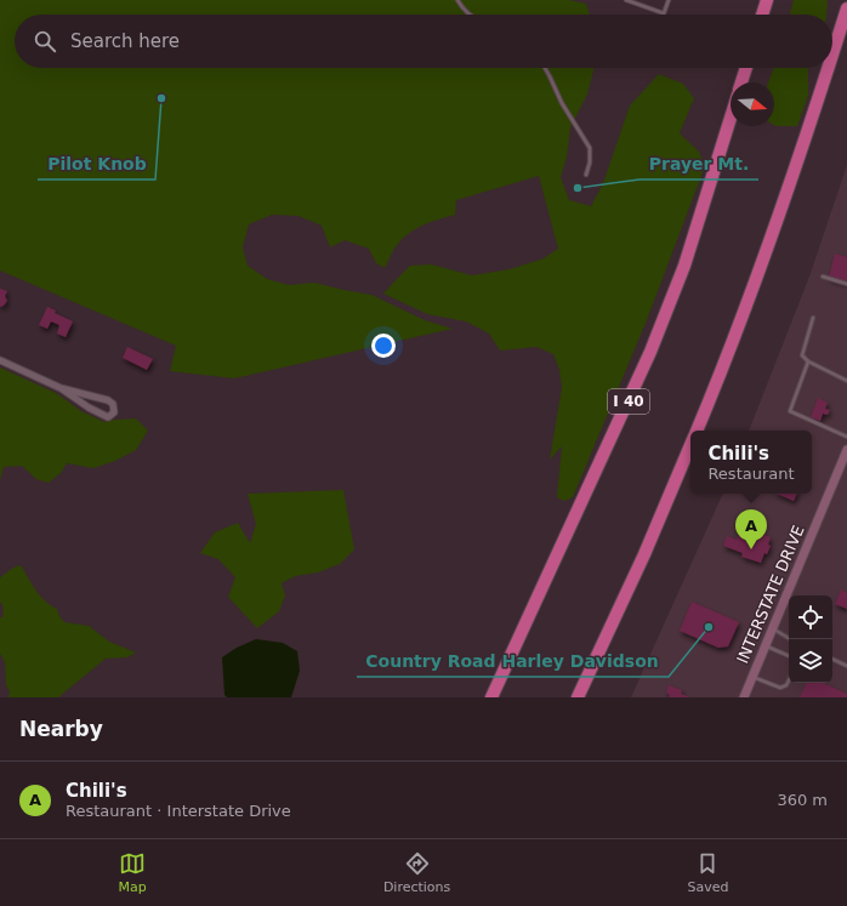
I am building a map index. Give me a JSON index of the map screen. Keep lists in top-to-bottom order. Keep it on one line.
{"streets":{"highway":["I 40"],"main road":["INTERSTATE DRIVE"]},"places":["Pilot Knob","Prayer Mt.","Country Road Harley Davidson"],"north":"right","page":{"search":"Search here","popup":["Chili's","Restaurant"],"pins":"A","heading":"Nearby","list":[{"mark":"A","name":"Chili's","note":"Restaurant · Interstate Drive","value":"360 m"}],"nav":["Map","Directions","Saved"]}}
